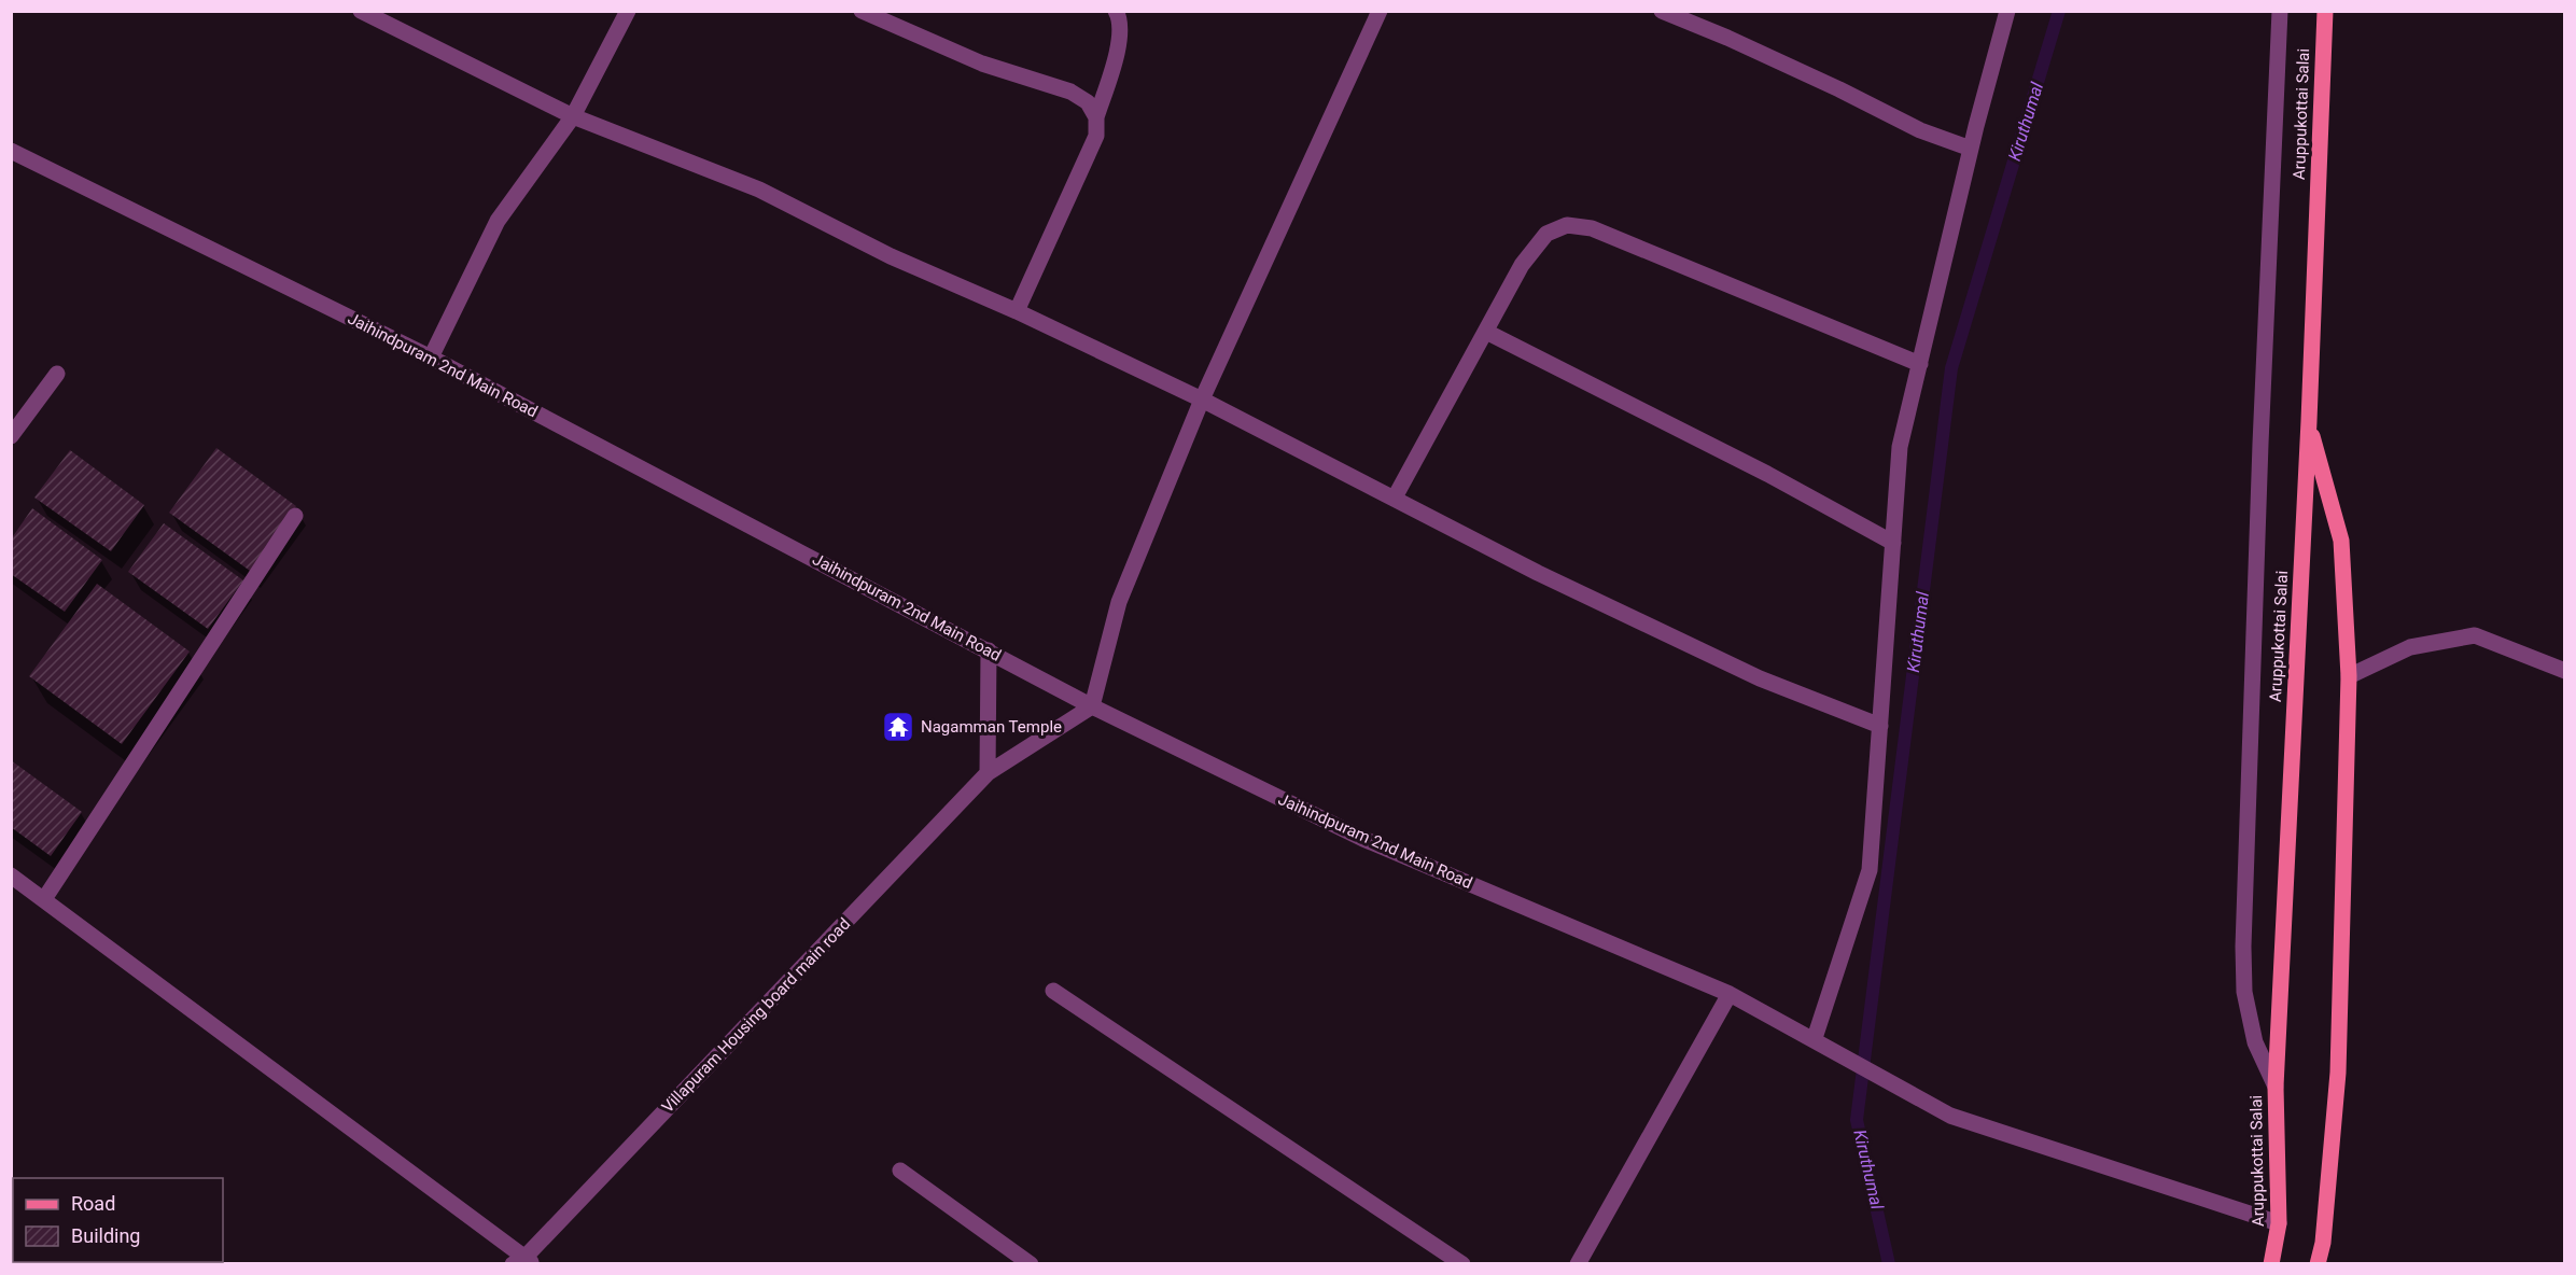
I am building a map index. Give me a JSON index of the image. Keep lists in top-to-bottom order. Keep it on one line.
{"streets":{"main road":["Aruppukottai Salai"],"street":["Jaihindpuram 2nd Main Road","Villapuram Housing board main road"]},"crossings":[["Aruppukottai Salai","Jaihindpuram 2nd Main Road"],["Jaihindpuram 2nd Main Road","Villapuram Housing board main road"]],"water":["Kiruthumal"],"places":{"temple":["Nagamman Temple"]},"legend":["Road","Building"]}
